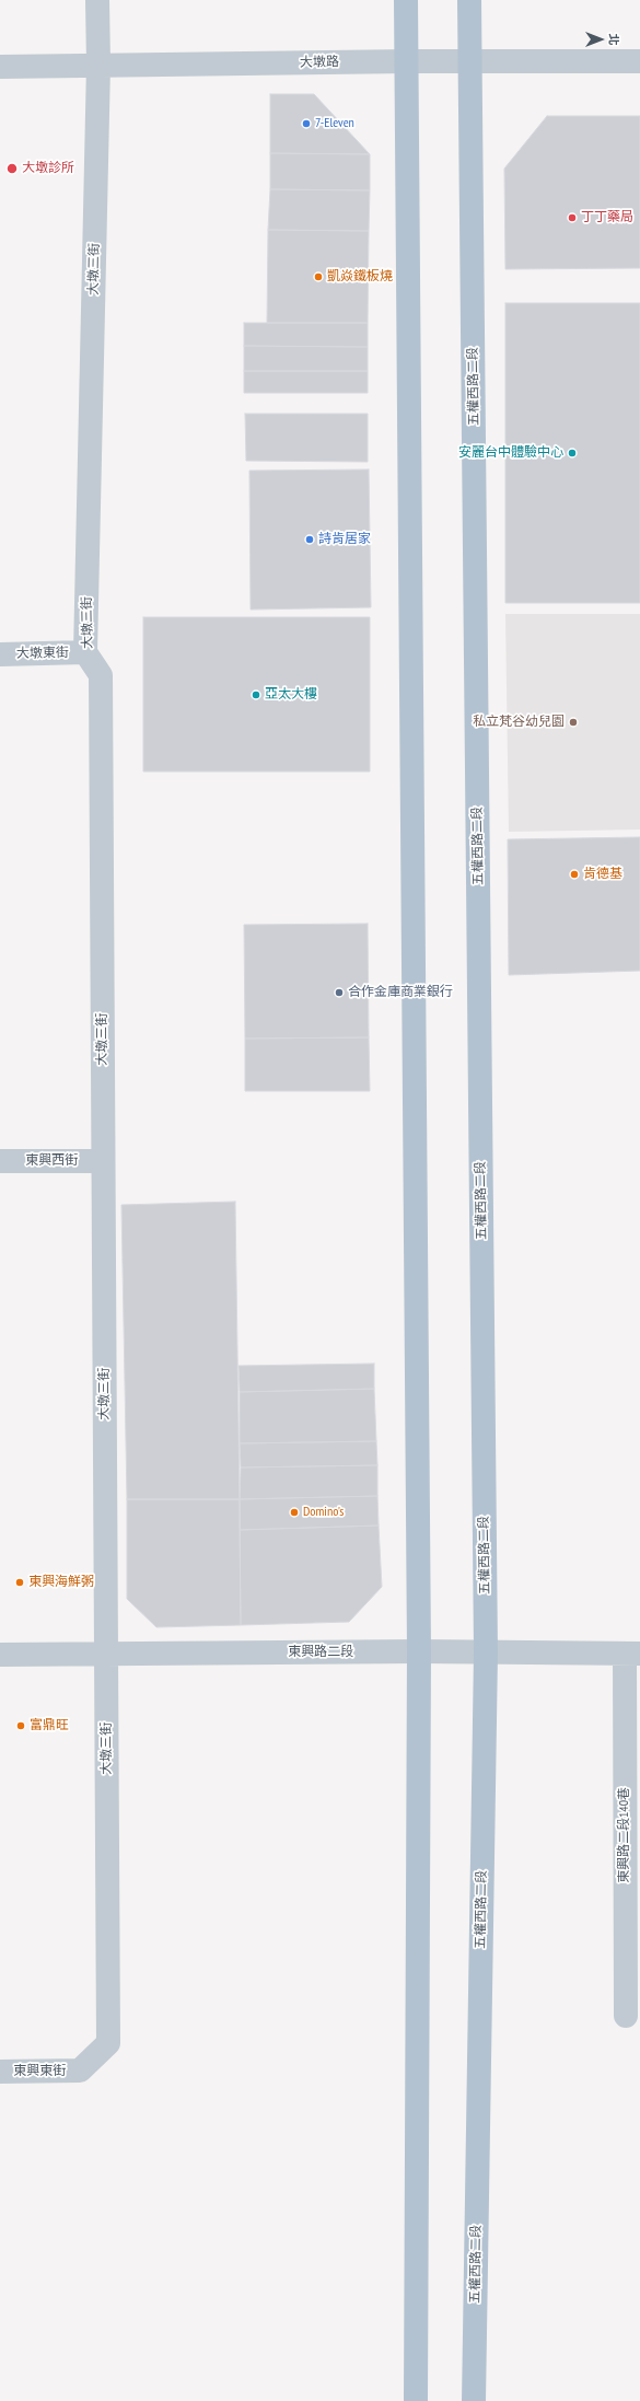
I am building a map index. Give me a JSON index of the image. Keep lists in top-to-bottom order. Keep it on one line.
{"streets":{"main road":["五權西路二段"],"street":["大墩路","大墩三街","大墩東街","東興西街","東興路二段","東興路二段140巷","東興東街"]},"crossings":[["大墩路","大墩三街"],["大墩路","五權西路二段"],["大墩三街","大墩東街"],["大墩三街","東興西街"],["大墩三街","東興路二段"],["大墩三街","東興東街"],["五權西路二段","東興路二段"],["東興路二段","東興路二段140巷"]],"places":["7-Eleven","大墩診所","丁丁藥局","凱焱鐵板燒","安麗台中體驗中心","詩肯居家","亞太大樓","私立梵谷幼兒園","肯德基","合作金庫商業銀行","Domino's","東興海鮮粥","富鼎旺"],"north":"right"}
